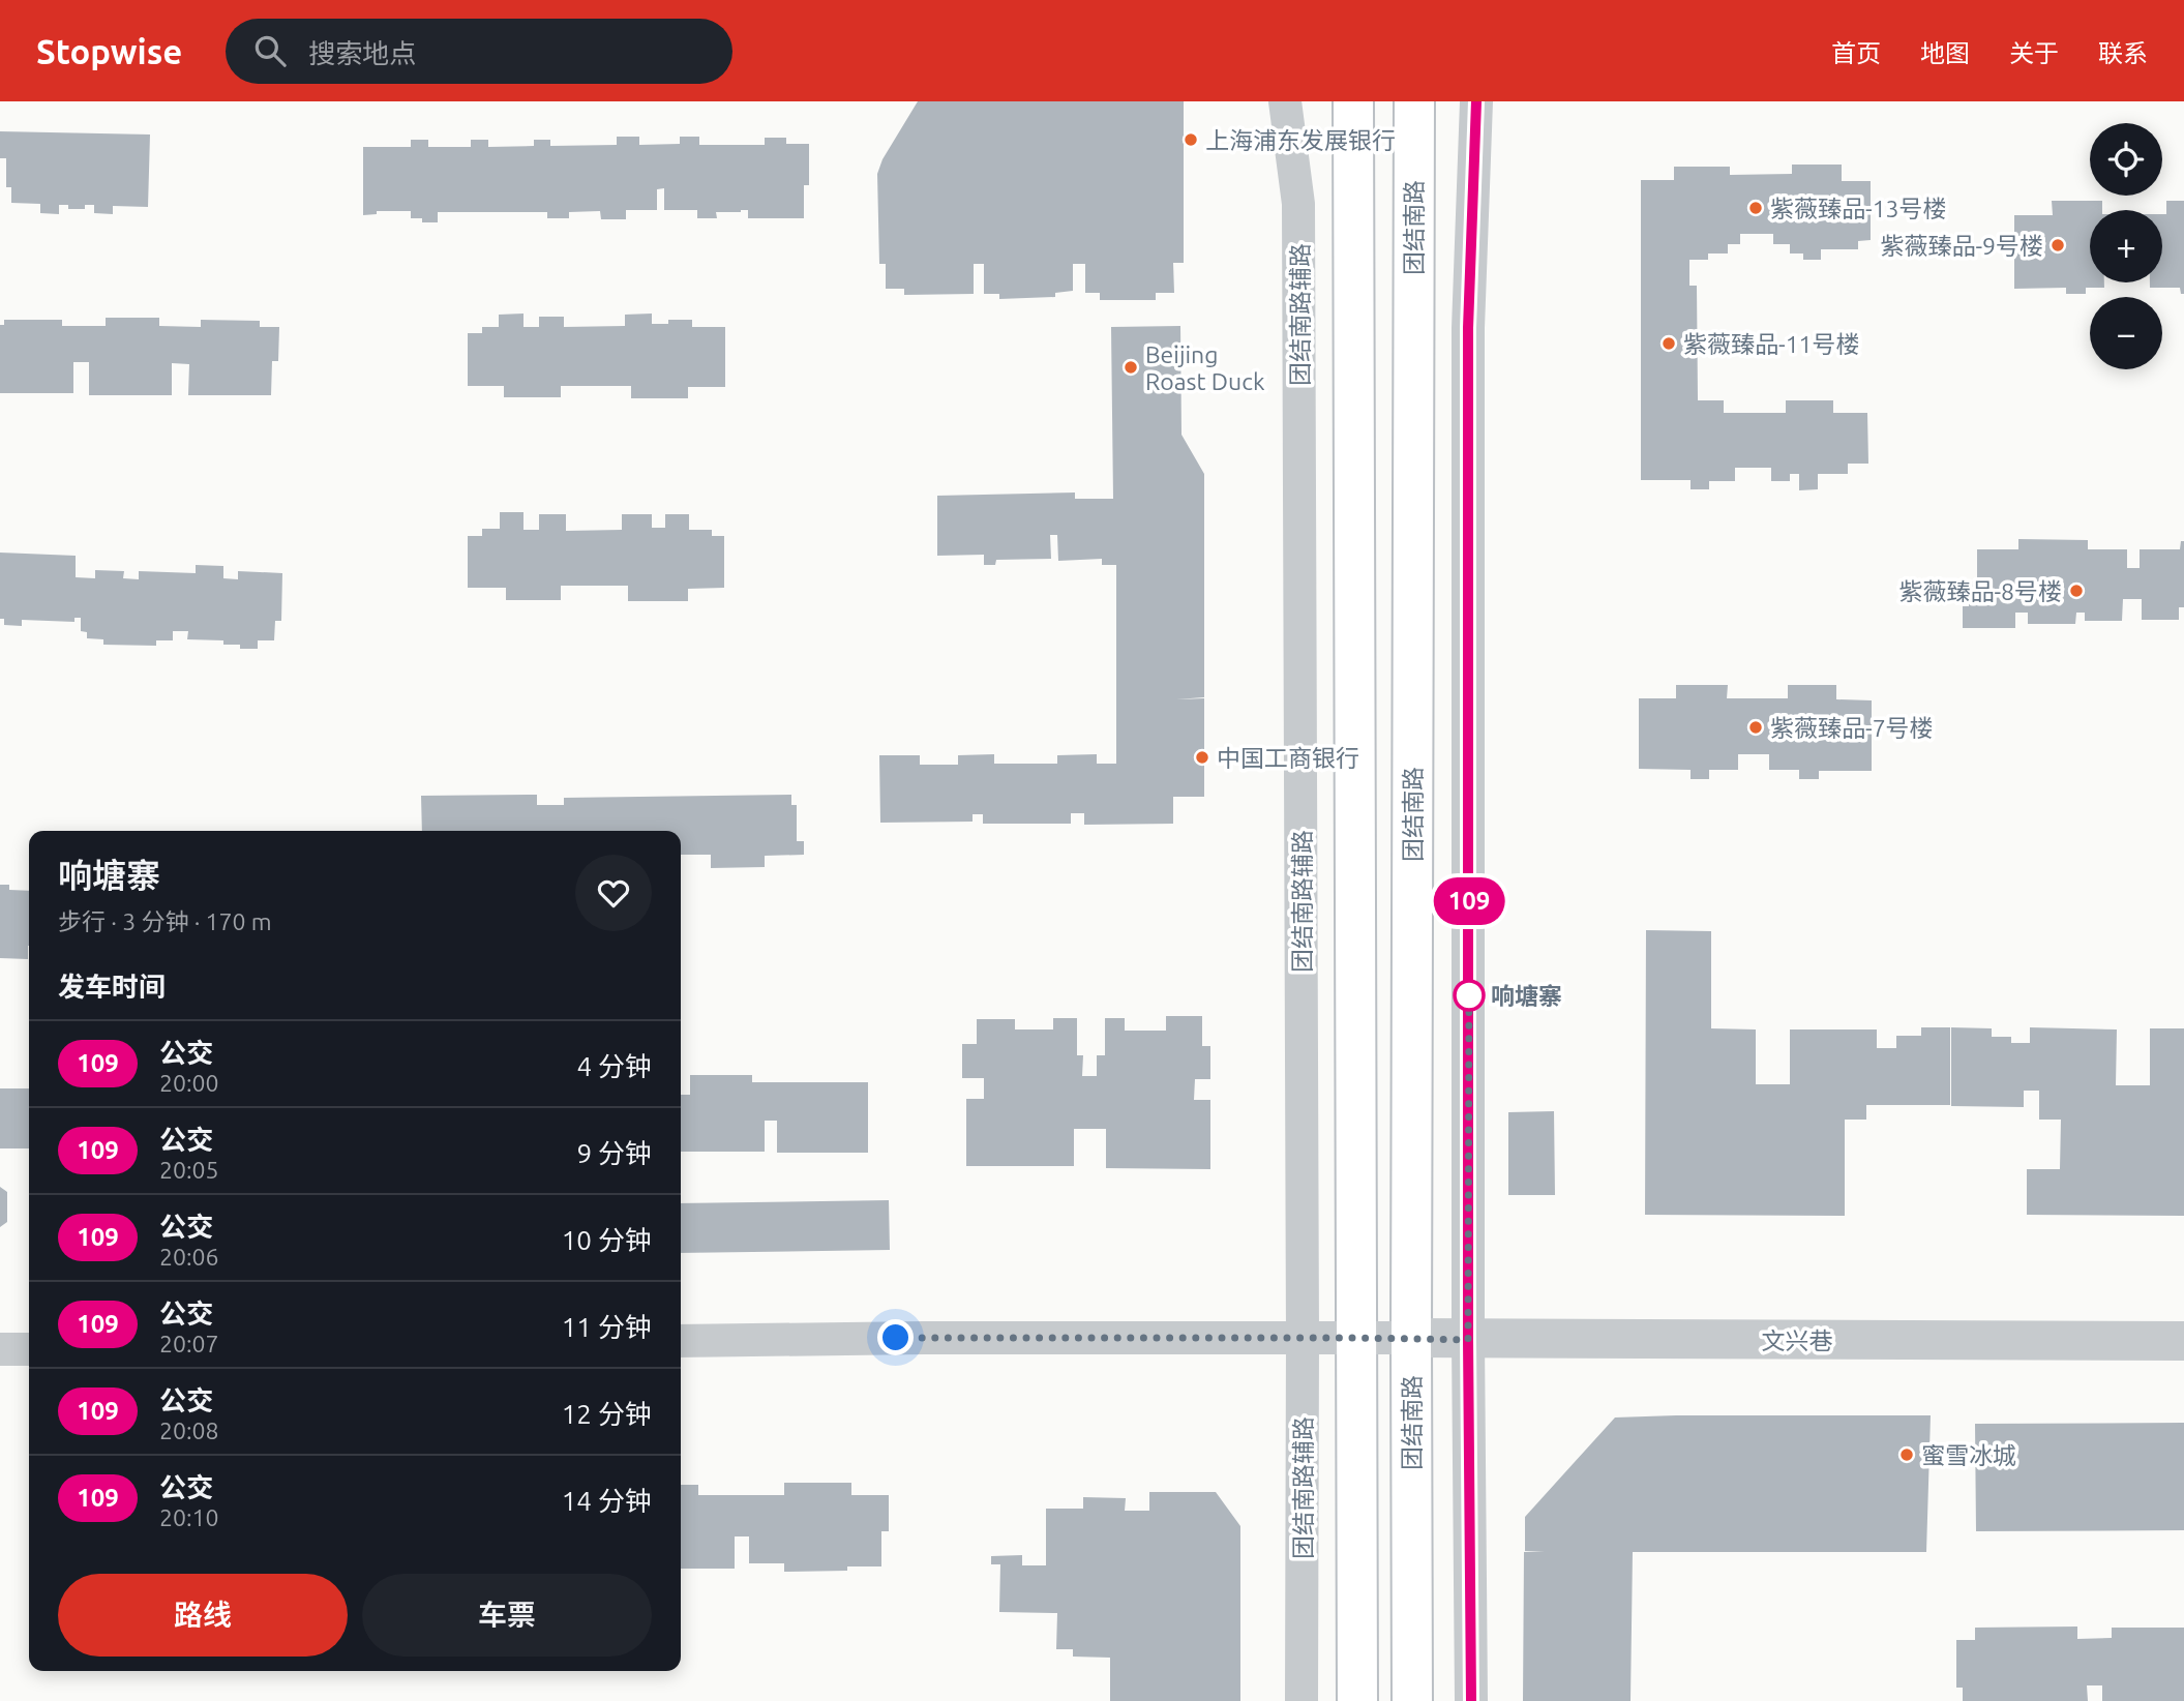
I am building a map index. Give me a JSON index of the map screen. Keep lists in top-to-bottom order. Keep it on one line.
{"streets":{"main road":["团结南路"],"street":["团结南路辅路","文兴巷"]},"crossings":[["团结南路","文兴巷"]],"places":["上海浦东发展银行","紫薇臻品-13号楼","紫薇臻品-9号楼","紫薇臻品-11号楼","Beijing Roast Duck","紫薇臻品-8号楼","紫薇臻品-7号楼","中国工商银行","响塘寨","蜜雪冰城"],"lines":["bus line 109"],"page":{"header":"Stopwise","search":"搜索地点","nav":["首页","地图","关于","联系"],"on_map":"109","map_buttons":["+","−"],"heading":[["响塘寨","步行 · 3 分钟 · 170 m"],"发车时间"],"list":[{"mark":"109","name":"公交","note":"20:00","value":"4 分钟"},{"mark":"109","name":"公交","note":"20:05","value":"9 分钟"},{"mark":"109","name":"公交","note":"20:06","value":"10 分钟"},{"mark":"109","name":"公交","note":"20:07","value":"11 分钟"},{"mark":"109","name":"公交","note":"20:08","value":"12 分钟"},{"mark":"109","name":"公交","note":"20:10","value":"14 分钟"}],"buttons":["路线","车票"]}}
